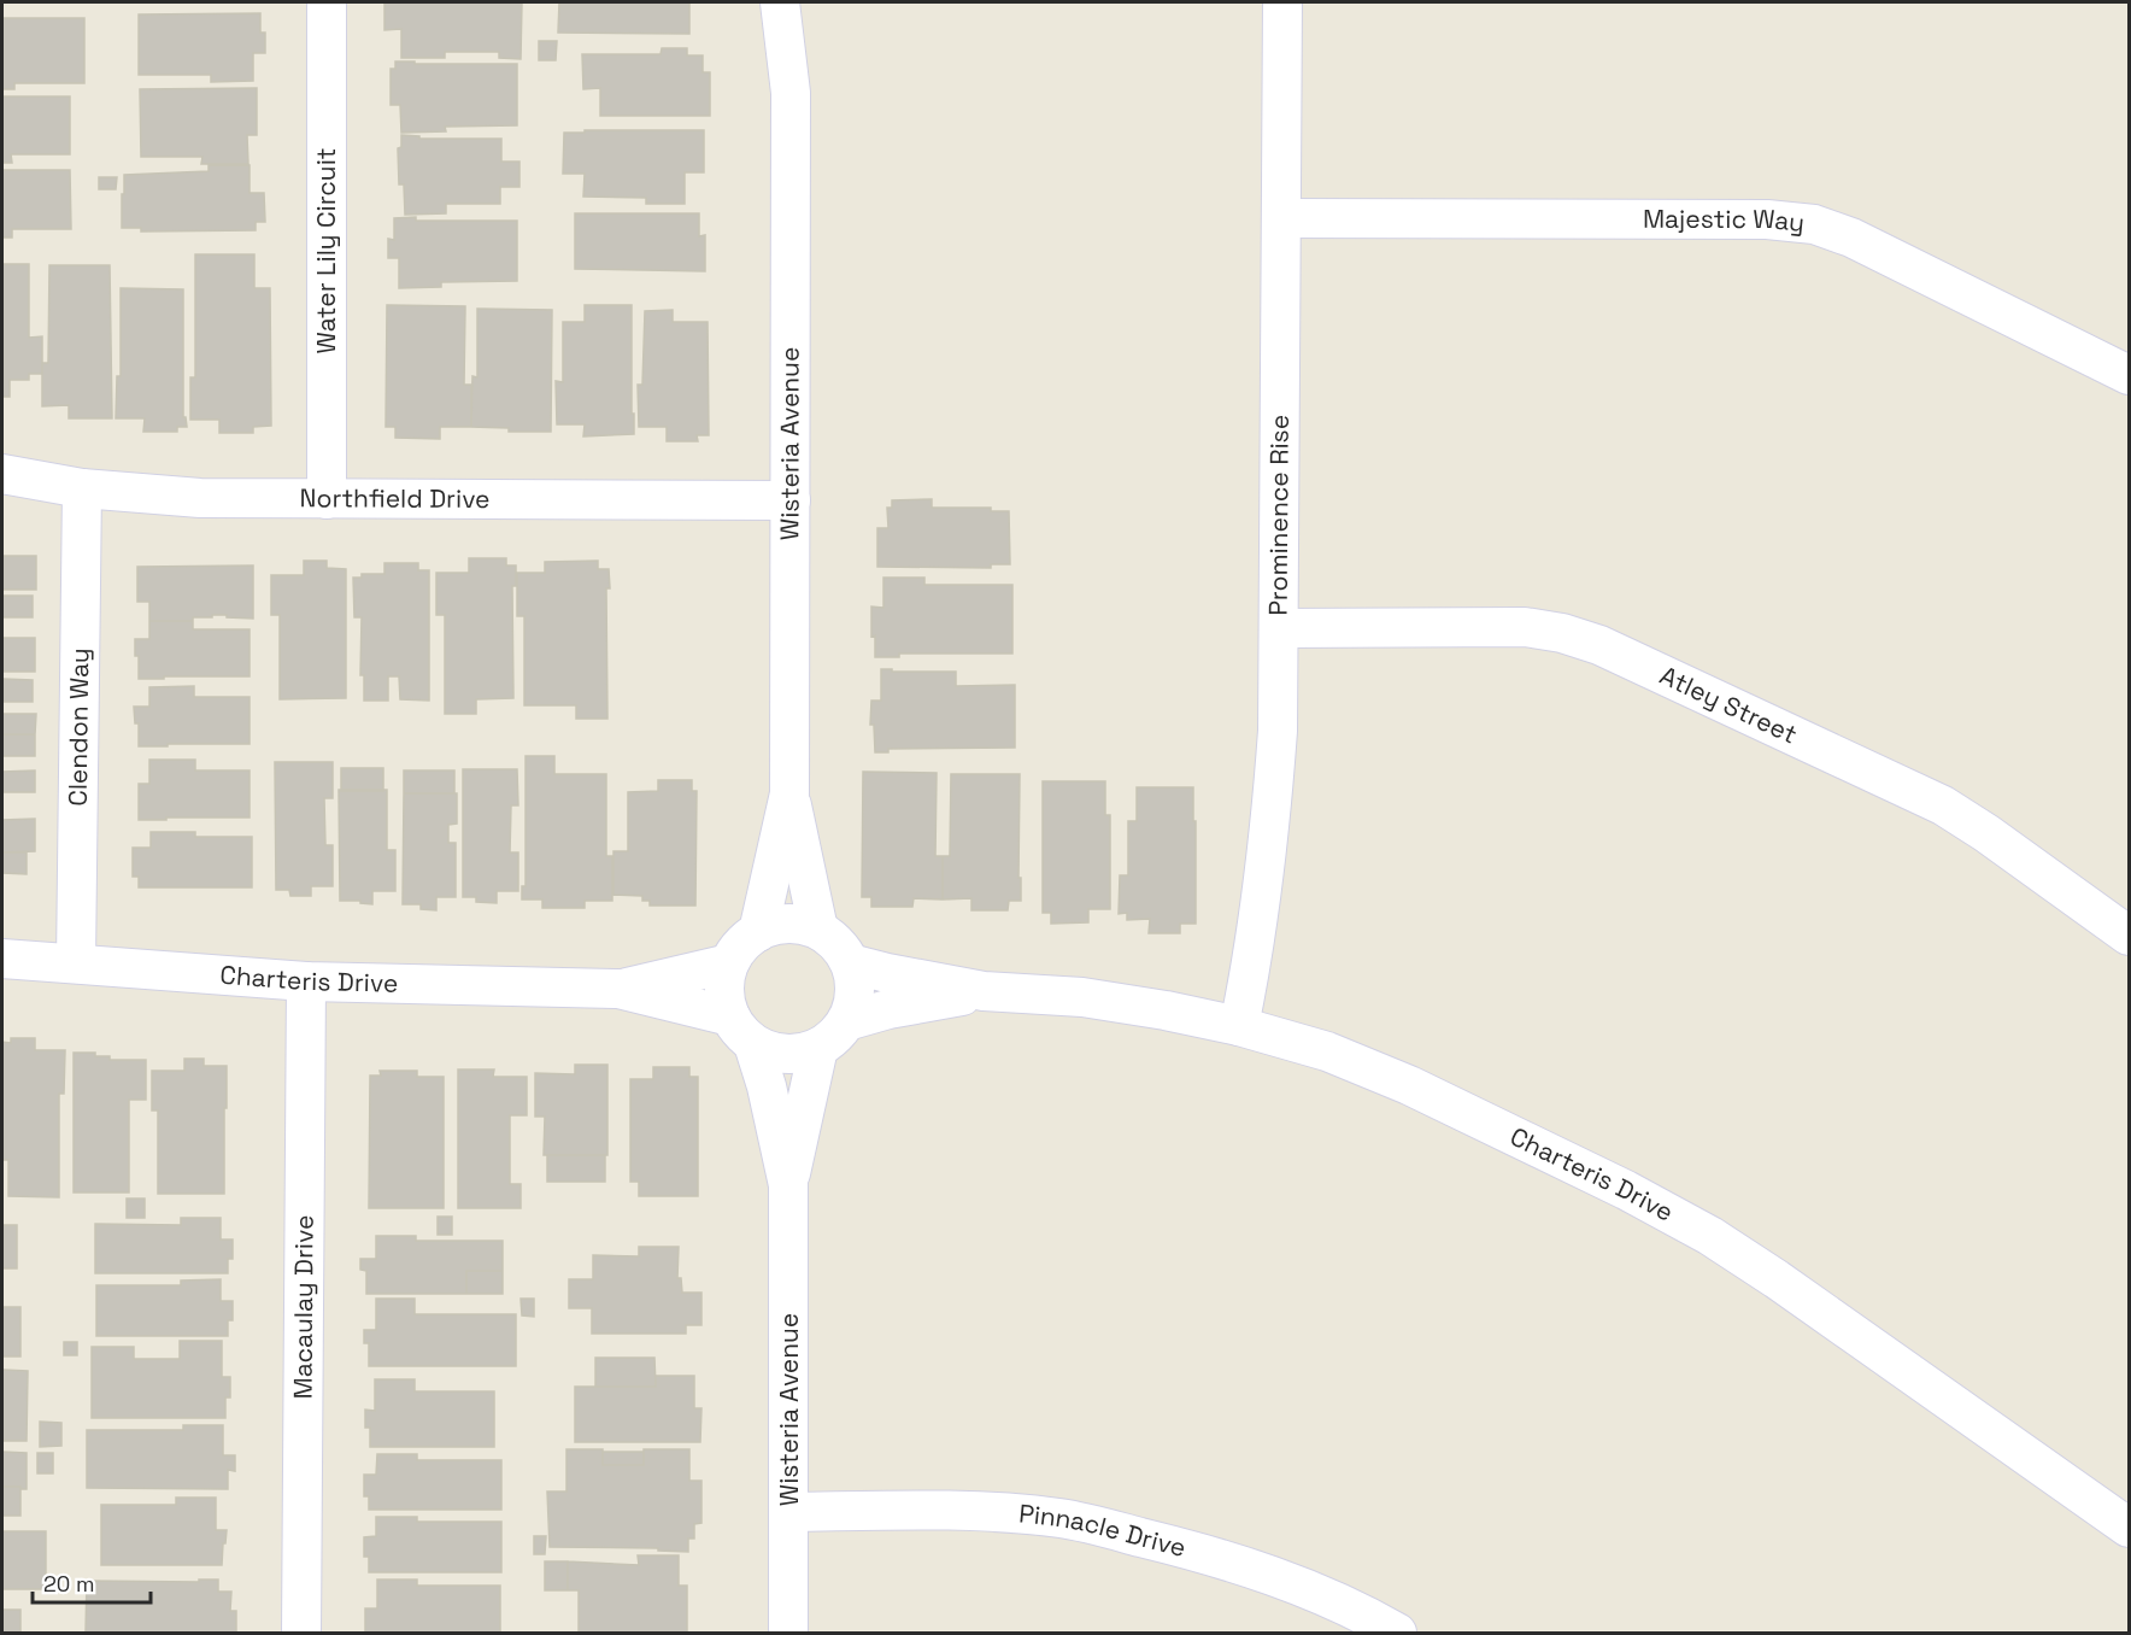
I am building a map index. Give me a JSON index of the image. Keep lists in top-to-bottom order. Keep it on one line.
{"streets":{"street":["Majestic Way","Water Lily Circuit","Wisteria Avenue","Northfield Drive","Prominence Rise","Atley Street","Clendon Way","Charteris Drive","Macaulay Drive","Pinnacle Drive"]},"crossings":[["Majestic Way","Prominence Rise"],["Water Lily Circuit","Northfield Drive"],["Wisteria Avenue","Northfield Drive"],["Wisteria Avenue","Charteris Drive"],["Wisteria Avenue","Pinnacle Drive"],["Northfield Drive","Clendon Way"],["Prominence Rise","Atley Street"],["Prominence Rise","Charteris Drive"],["Clendon Way","Charteris Drive"],["Charteris Drive","Macaulay Drive"]],"scale_bar":"20 m"}
